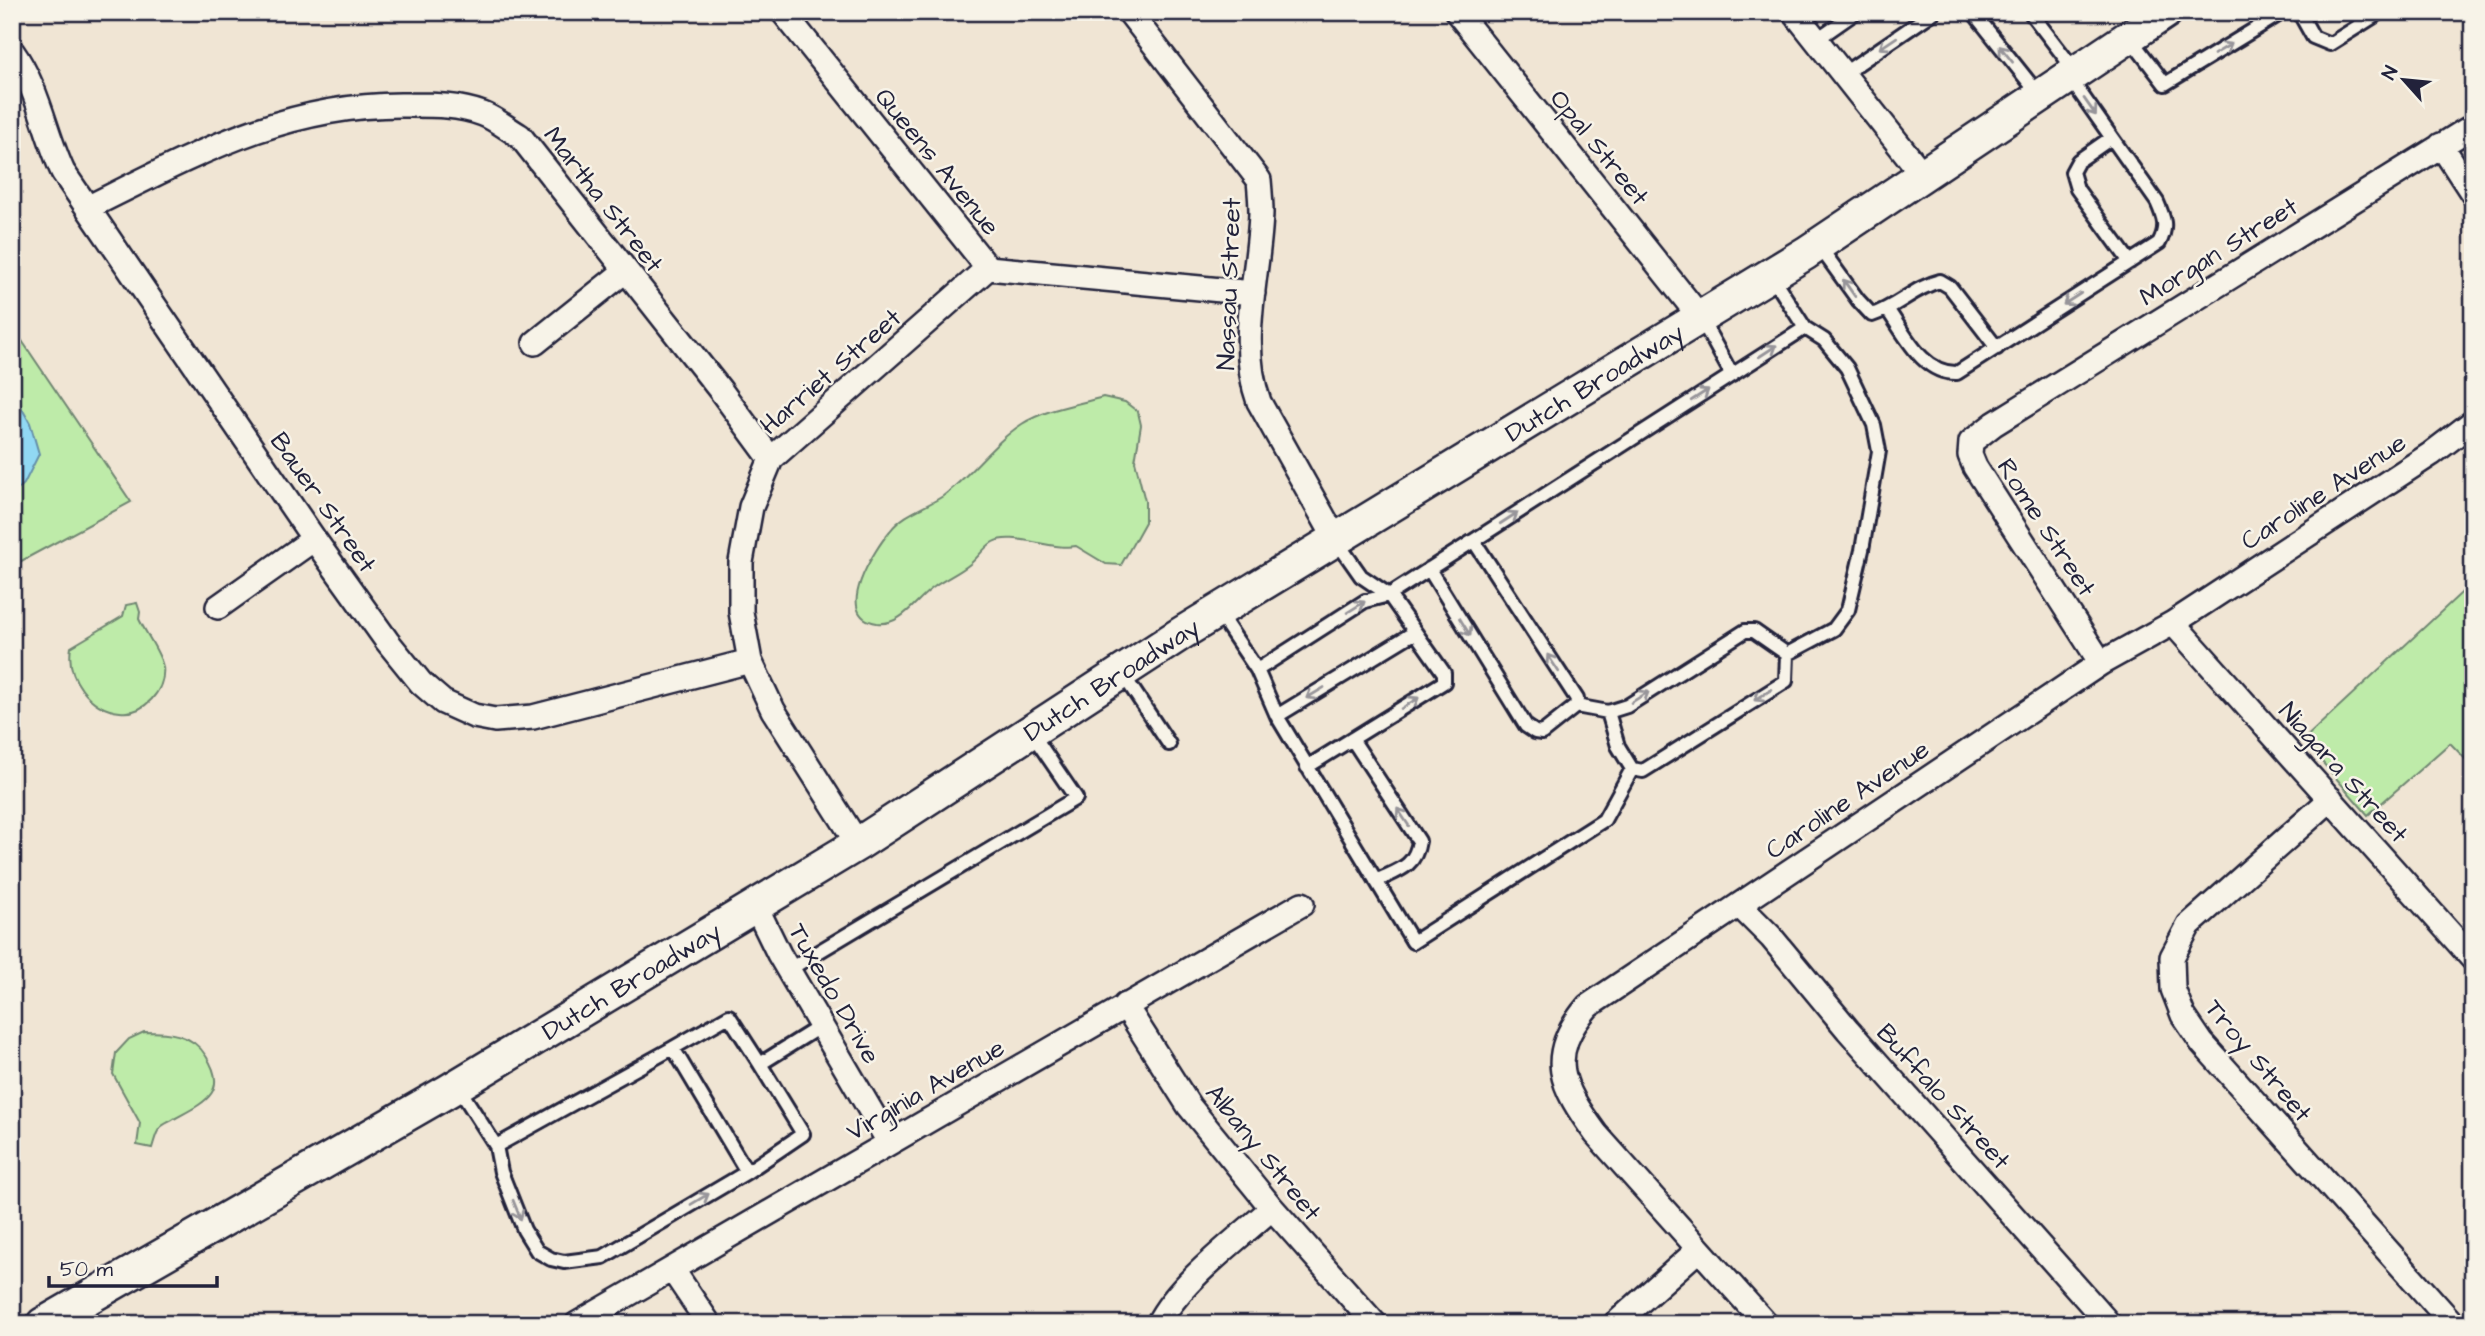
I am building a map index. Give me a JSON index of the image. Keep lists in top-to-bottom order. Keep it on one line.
{"streets":{"main road":["Dutch Broadway"],"street":["Opal Street","Queens Avenue","Martha Street","Morgan Street","Nassau Street","Harriet Street","Caroline Avenue","Bauer Street","Rome Street","Niagara Street","Tuxedo Drive","Troy Street","Virginia Avenue","Buffalo Street","Albany Street"]},"crossings":[["Opal Street","Dutch Broadway"],["Queens Avenue","Nassau Street"],["Queens Avenue","Harriet Street"],["Martha Street","Harriet Street"],["Martha Street","Bauer Street"],["Morgan Street","Rome Street"],["Nassau Street","Dutch Broadway"],["Harriet Street","Dutch Broadway"],["Harriet Street","Bauer Street"],["Dutch Broadway","Tuxedo Drive"],["Caroline Avenue","Rome Street"],["Caroline Avenue","Niagara Street"],["Caroline Avenue","Buffalo Street"],["Niagara Street","Troy Street"],["Tuxedo Drive","Virginia Avenue"],["Virginia Avenue","Albany Street"]],"scale_bar":"50 m","north":"top left"}
